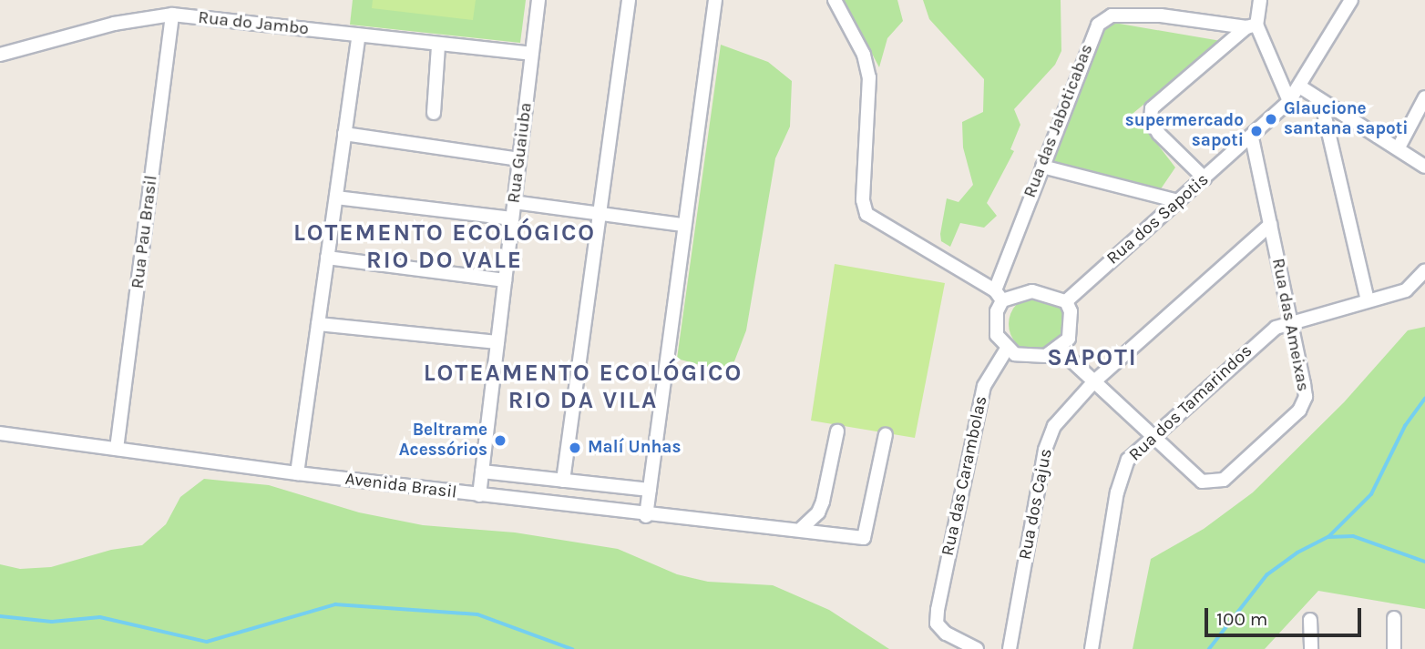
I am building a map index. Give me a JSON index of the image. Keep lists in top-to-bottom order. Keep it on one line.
{"streets":{"street":["Rua do Jambo","Rua das Jaboticabas","Rua Guaiuba","Rua dos Sapotis","Rua Pau Brasil","Rua das Ameixas","Rua dos Tamarindos","Rua das Carambolas","Avenida Brasil","Rua dos Cajus"]},"crossings":[["Rua do Jambo","Rua Guaiuba"],["Rua do Jambo","Rua Pau Brasil"],["Rua das Jaboticabas","Rua dos Sapotis"],["Rua das Jaboticabas","Rua das Carambolas"],["Rua Guaiuba","Avenida Brasil"],["Rua dos Sapotis","Rua das Ameixas"],["Rua dos Sapotis","Rua das Carambolas"],["Rua Pau Brasil","Avenida Brasil"],["Rua das Ameixas","Rua dos Tamarindos"],["Rua das Ameixas","Rua dos Cajus"]],"districts":["LOTEMENTO ECOLÓGICO RIO DO VALE","SAPOTI","LOTEAMENTO ECOLÓGICO RIO DA VILA"],"places":["Glaucione santana sapoti","supermercado sapoti","Beltrame Acessórios","Malí Unhas"],"scale_bar":"100 m"}
